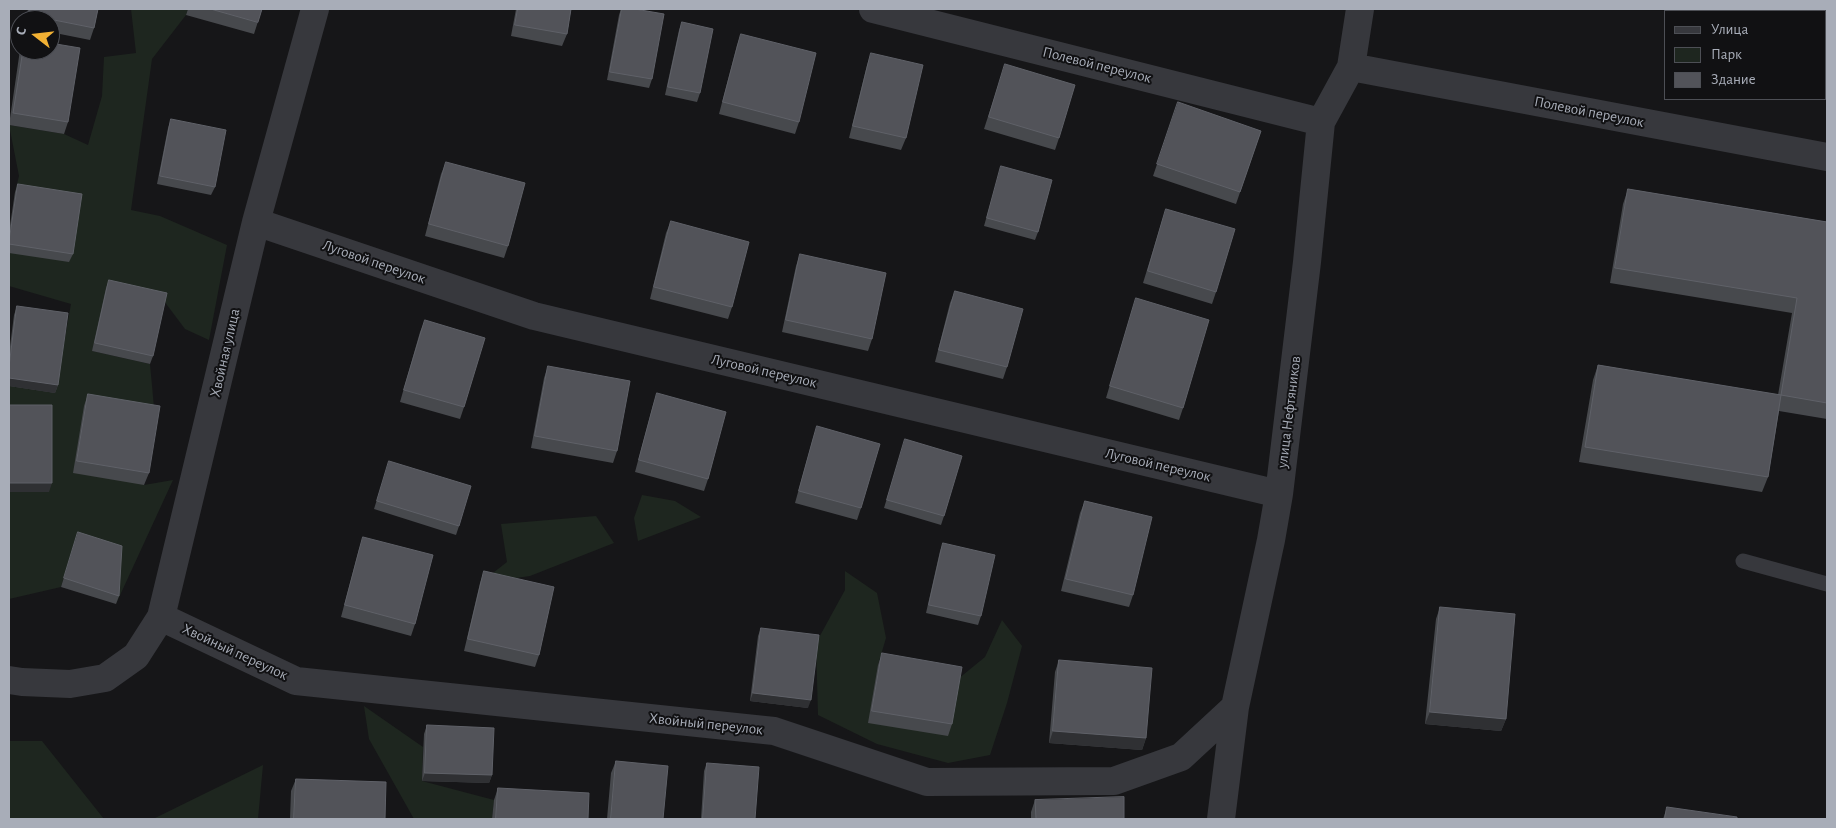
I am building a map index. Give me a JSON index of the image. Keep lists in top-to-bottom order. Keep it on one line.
{"streets":{"street":["Полевой переулок","Луговой переулок","Хвойная улица","улица Нефтяников","Хвойный переулок"]},"crossings":[["Полевой переулок","улица Нефтяников"],["Луговой переулок","Хвойная улица"],["Луговой переулок","улица Нефтяников"],["Хвойная улица","Хвойный переулок"],["улица Нефтяников","Хвойный переулок"]],"legend":["Улица","Парк","Здание"],"north":"left"}
